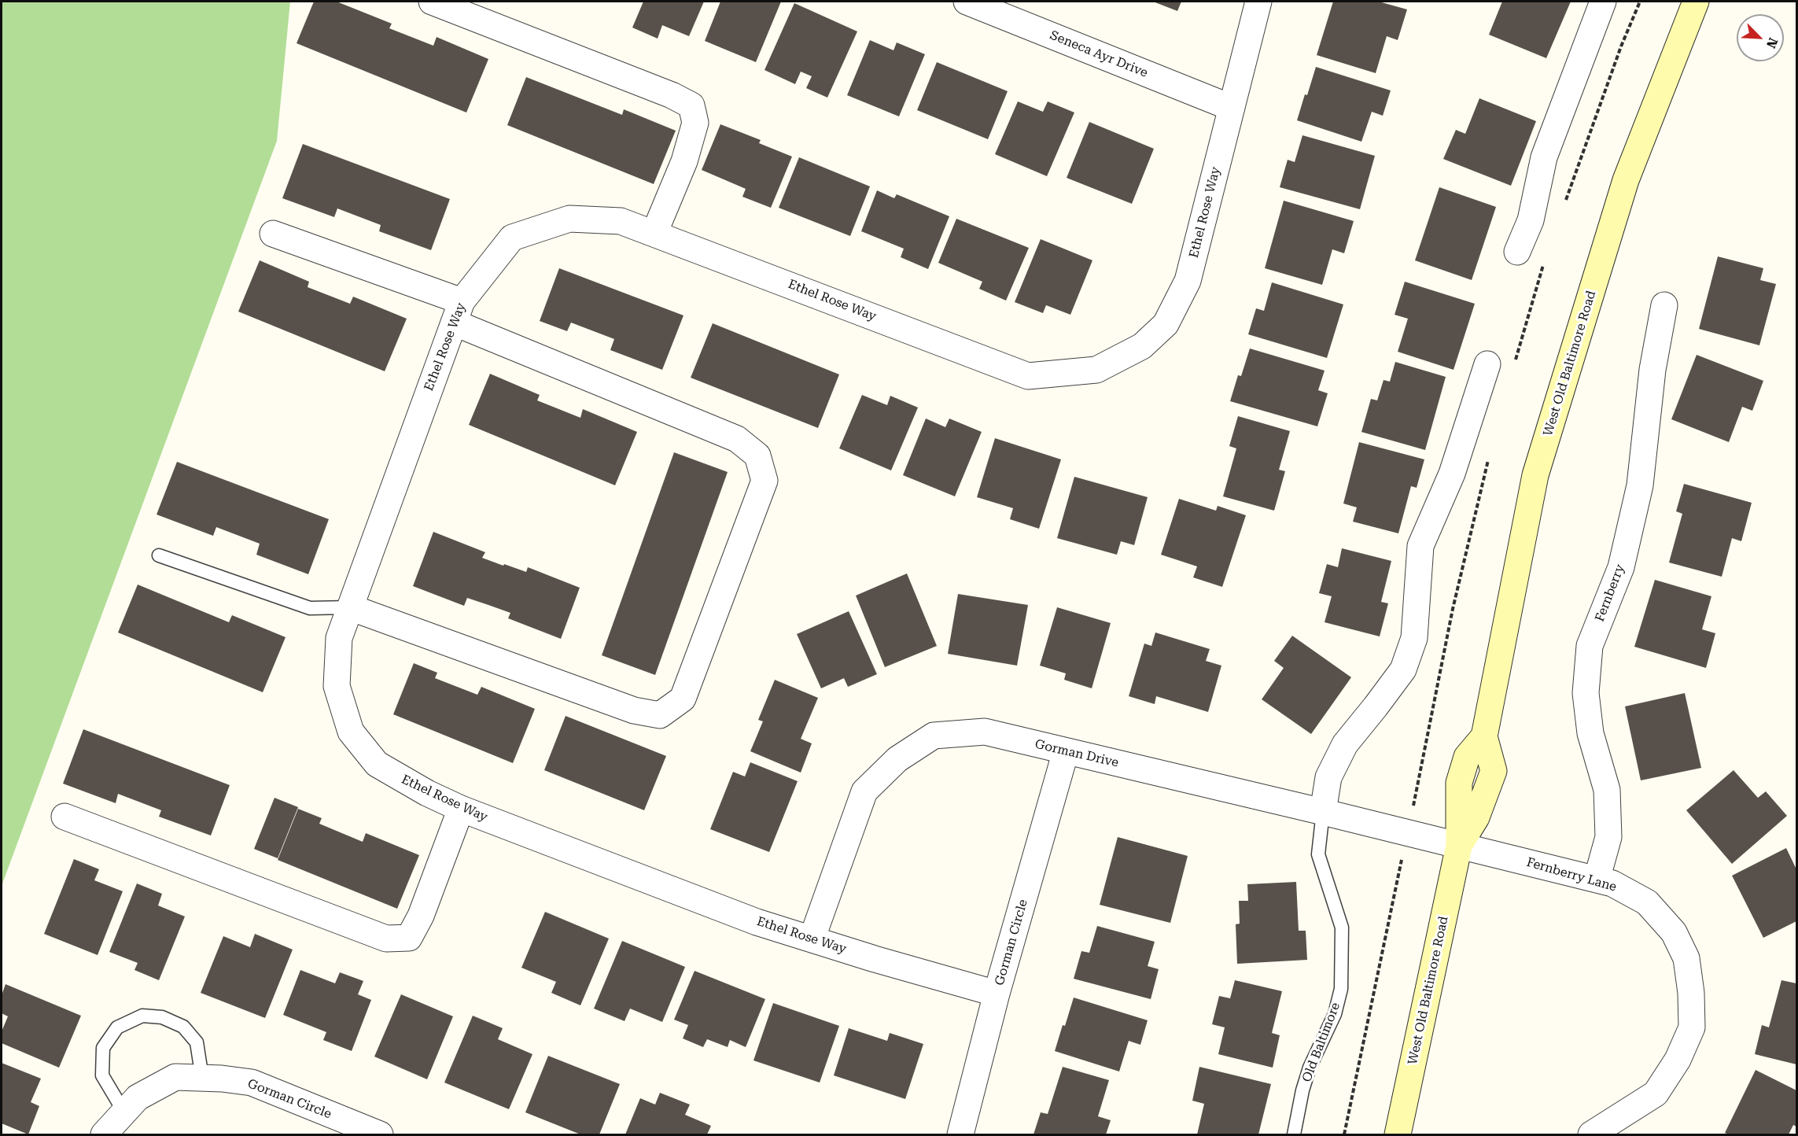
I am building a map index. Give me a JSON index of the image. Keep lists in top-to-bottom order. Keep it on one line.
{"streets":{"street":["Seneca Ayr Drive","Ethel Rose Way","West Old Baltimore Road","Fernberry","Gorman Drive","Fernberry Lane","Gorman Circle"],"lane":["Old Baltimore"]},"crossings":[["Seneca Ayr Drive","Ethel Rose Way"],["Ethel Rose Way","Gorman Drive"],["Ethel Rose Way","Gorman Circle"],["West Old Baltimore Road","Gorman Drive"],["West Old Baltimore Road","Fernberry Lane"],["Fernberry","Fernberry Lane"],["Gorman Drive","Fernberry Lane"],["Gorman Drive","Gorman Circle"],["Gorman Drive","Old Baltimore"]],"north":"bottom right"}
